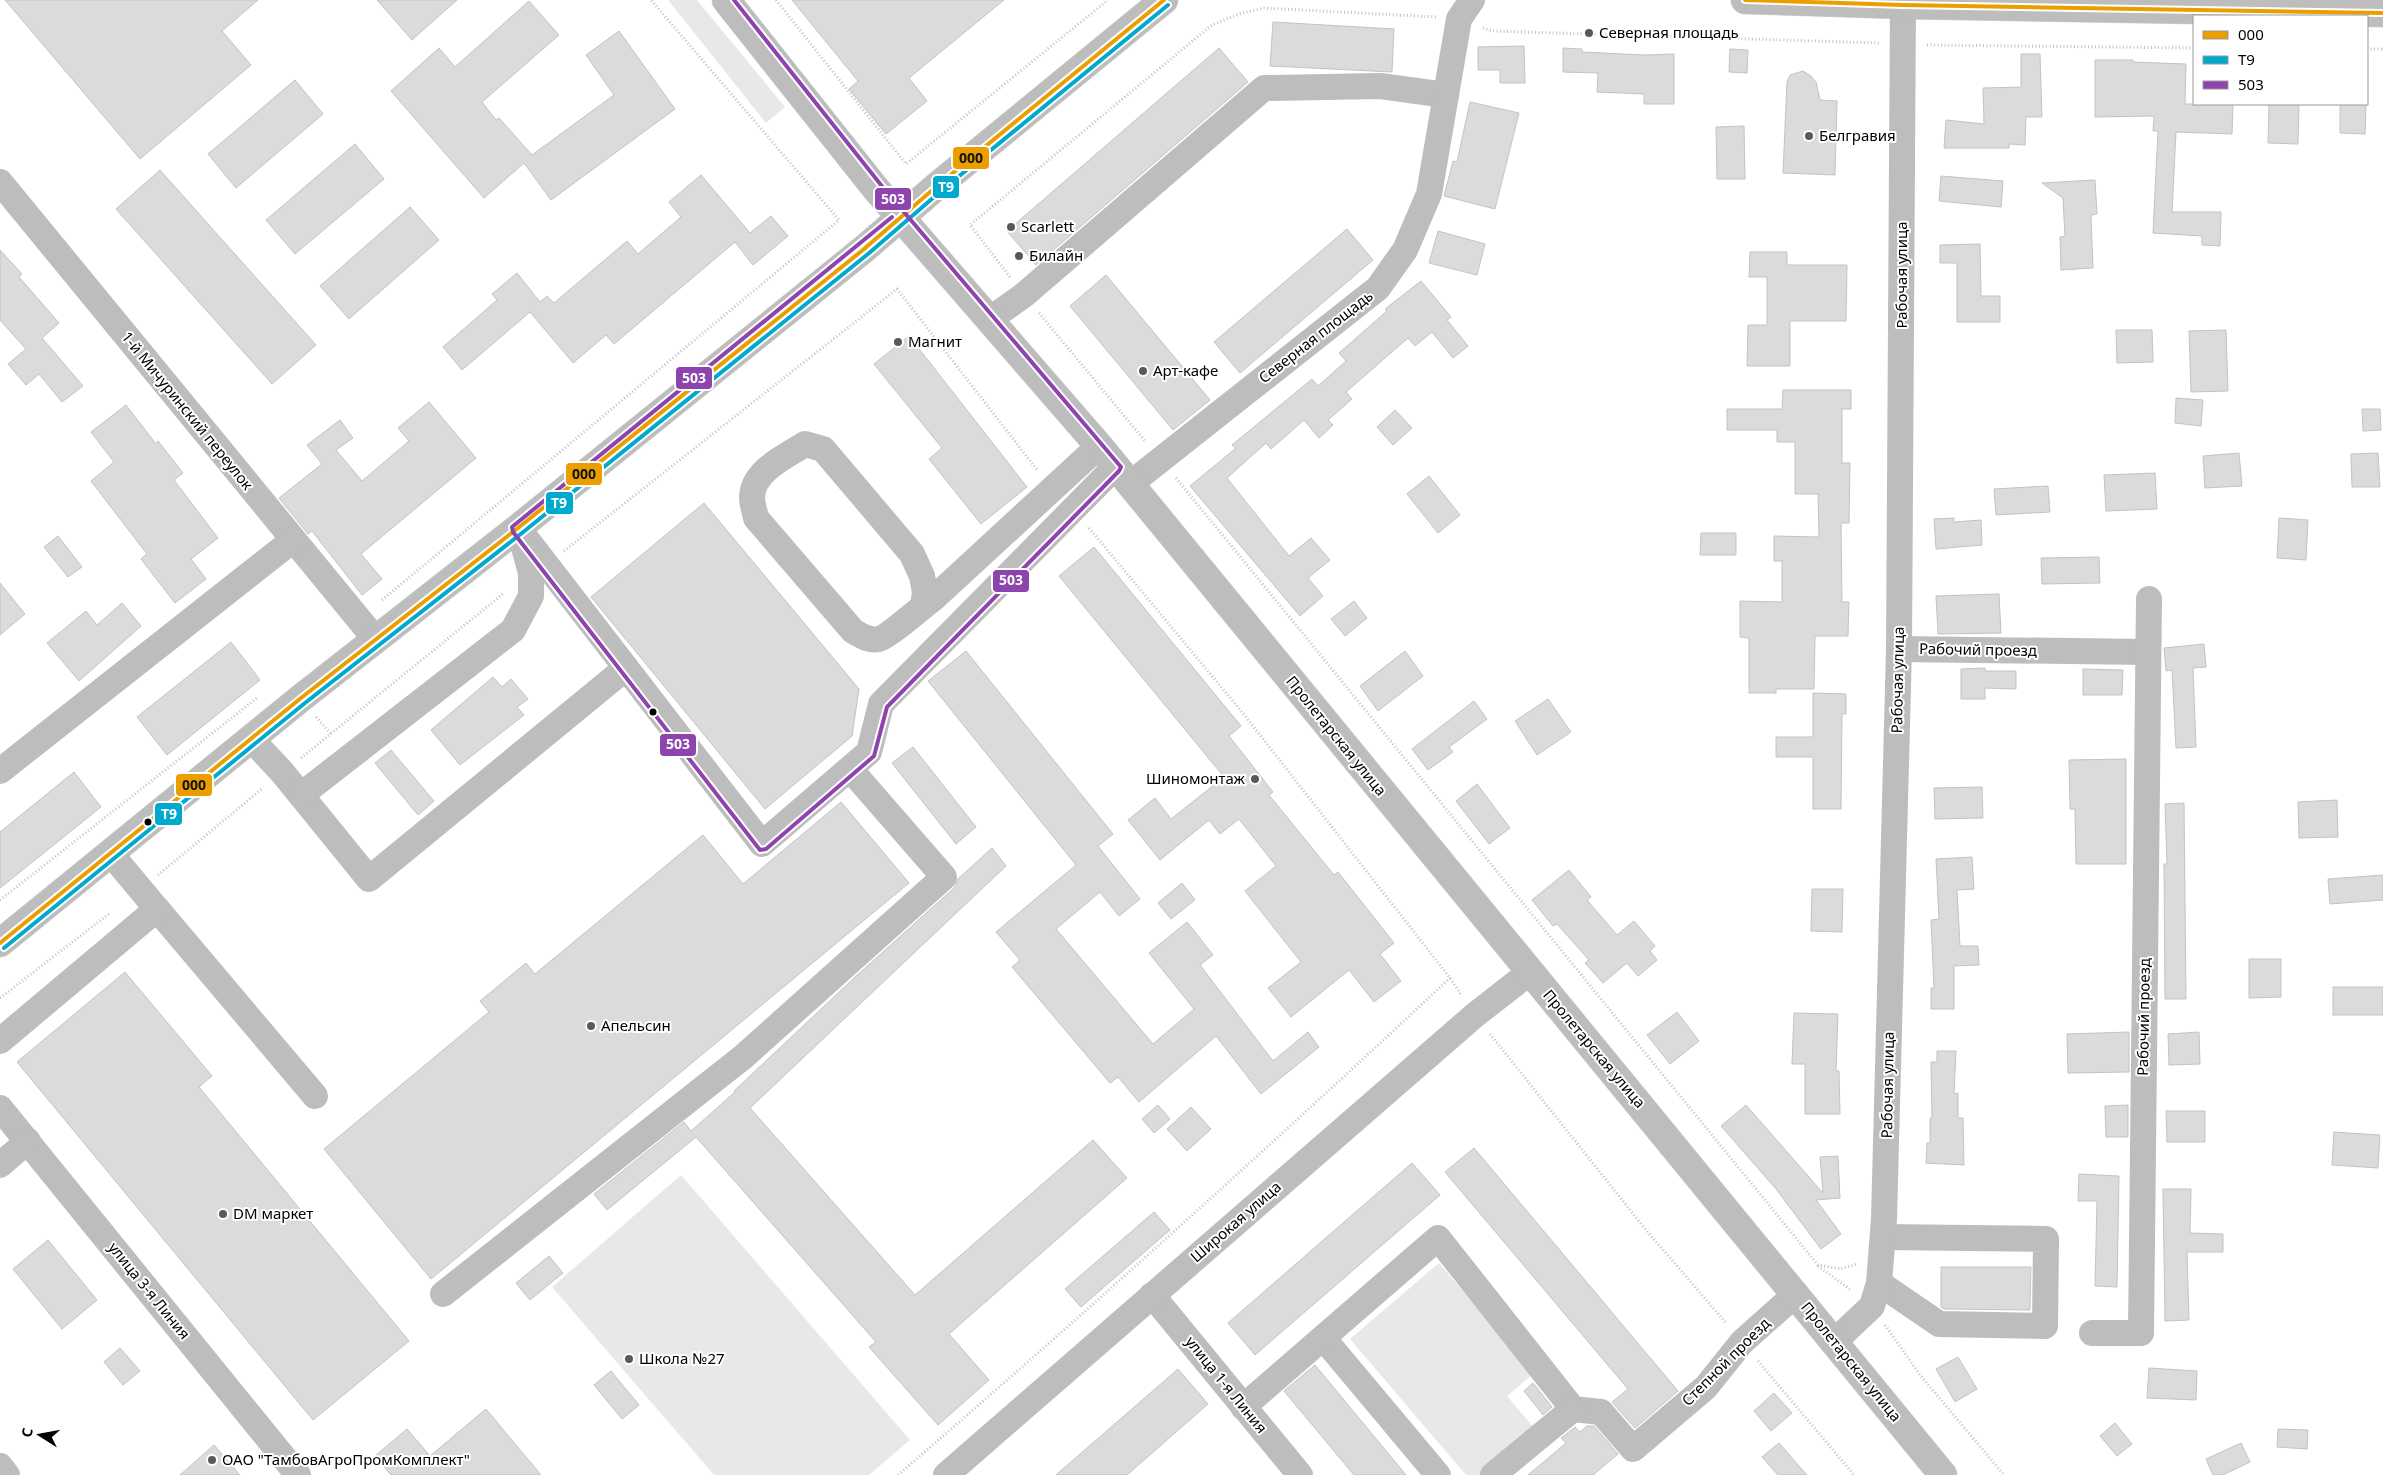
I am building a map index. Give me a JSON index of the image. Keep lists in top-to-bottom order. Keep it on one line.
{"streets":{"main road":["Пролетарская улица"],"street":["Рабочая улица","Северная площадь","1-й Мичуринский переулок","Рабочий проезд","Широкая улица","улица 3-я Линия","Степной проезд","улица 1-я Линия"]},"crossings":[["Рабочая улица","Рабочий проезд"],["Северная площадь","Пролетарская улица"],["Пролетарская улица","Широкая улица"],["Пролетарская улица","Степной проезд"],["Широкая улица","улица 1-я Линия"]],"places":["Северная площадь","Белгравия","Scarlett","Билайн","Магнит","Арт-кафе","Шиномонтаж","Апельсин","DM маркет","Школа №27","ОАО \"ТамбовАгроПромКомплект\""],"lines":["transit line 000","transit line 503","transit line Т9"],"legend":["000","Т9","503"],"north":"left"}
